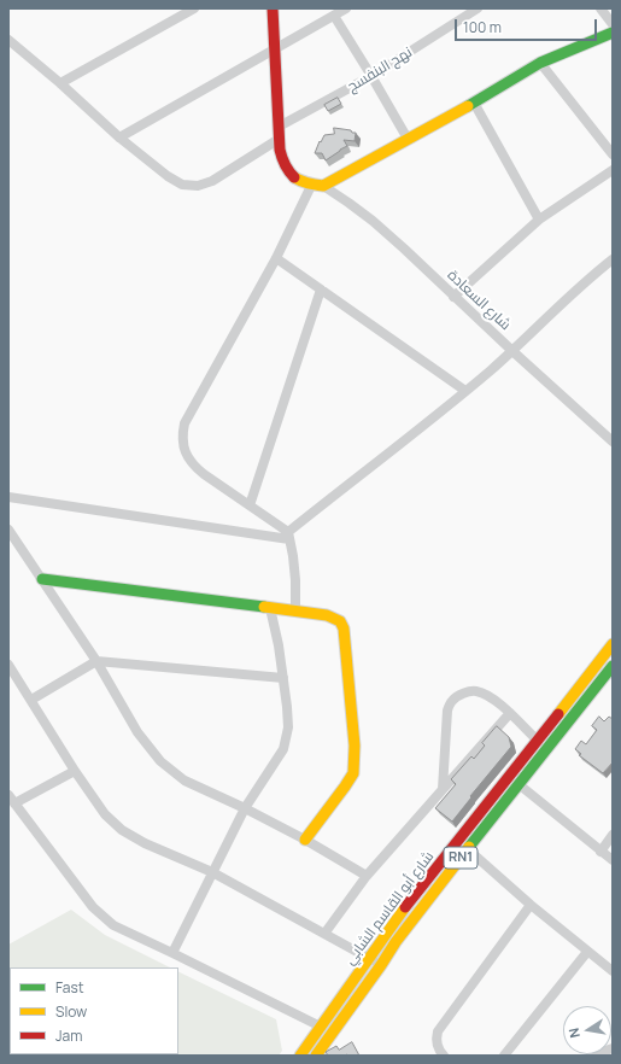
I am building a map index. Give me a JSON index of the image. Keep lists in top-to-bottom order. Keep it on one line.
{"streets":{"street":["نهج البنفسج","شارع السعادة","RN1","شارع أبو القاسم الشابي"]},"crossings":[["نهج البنفسج","شارع السعادة"]],"legend":["Fast","Slow","Jam"],"scale_bar":"100 m","north":"left"}
